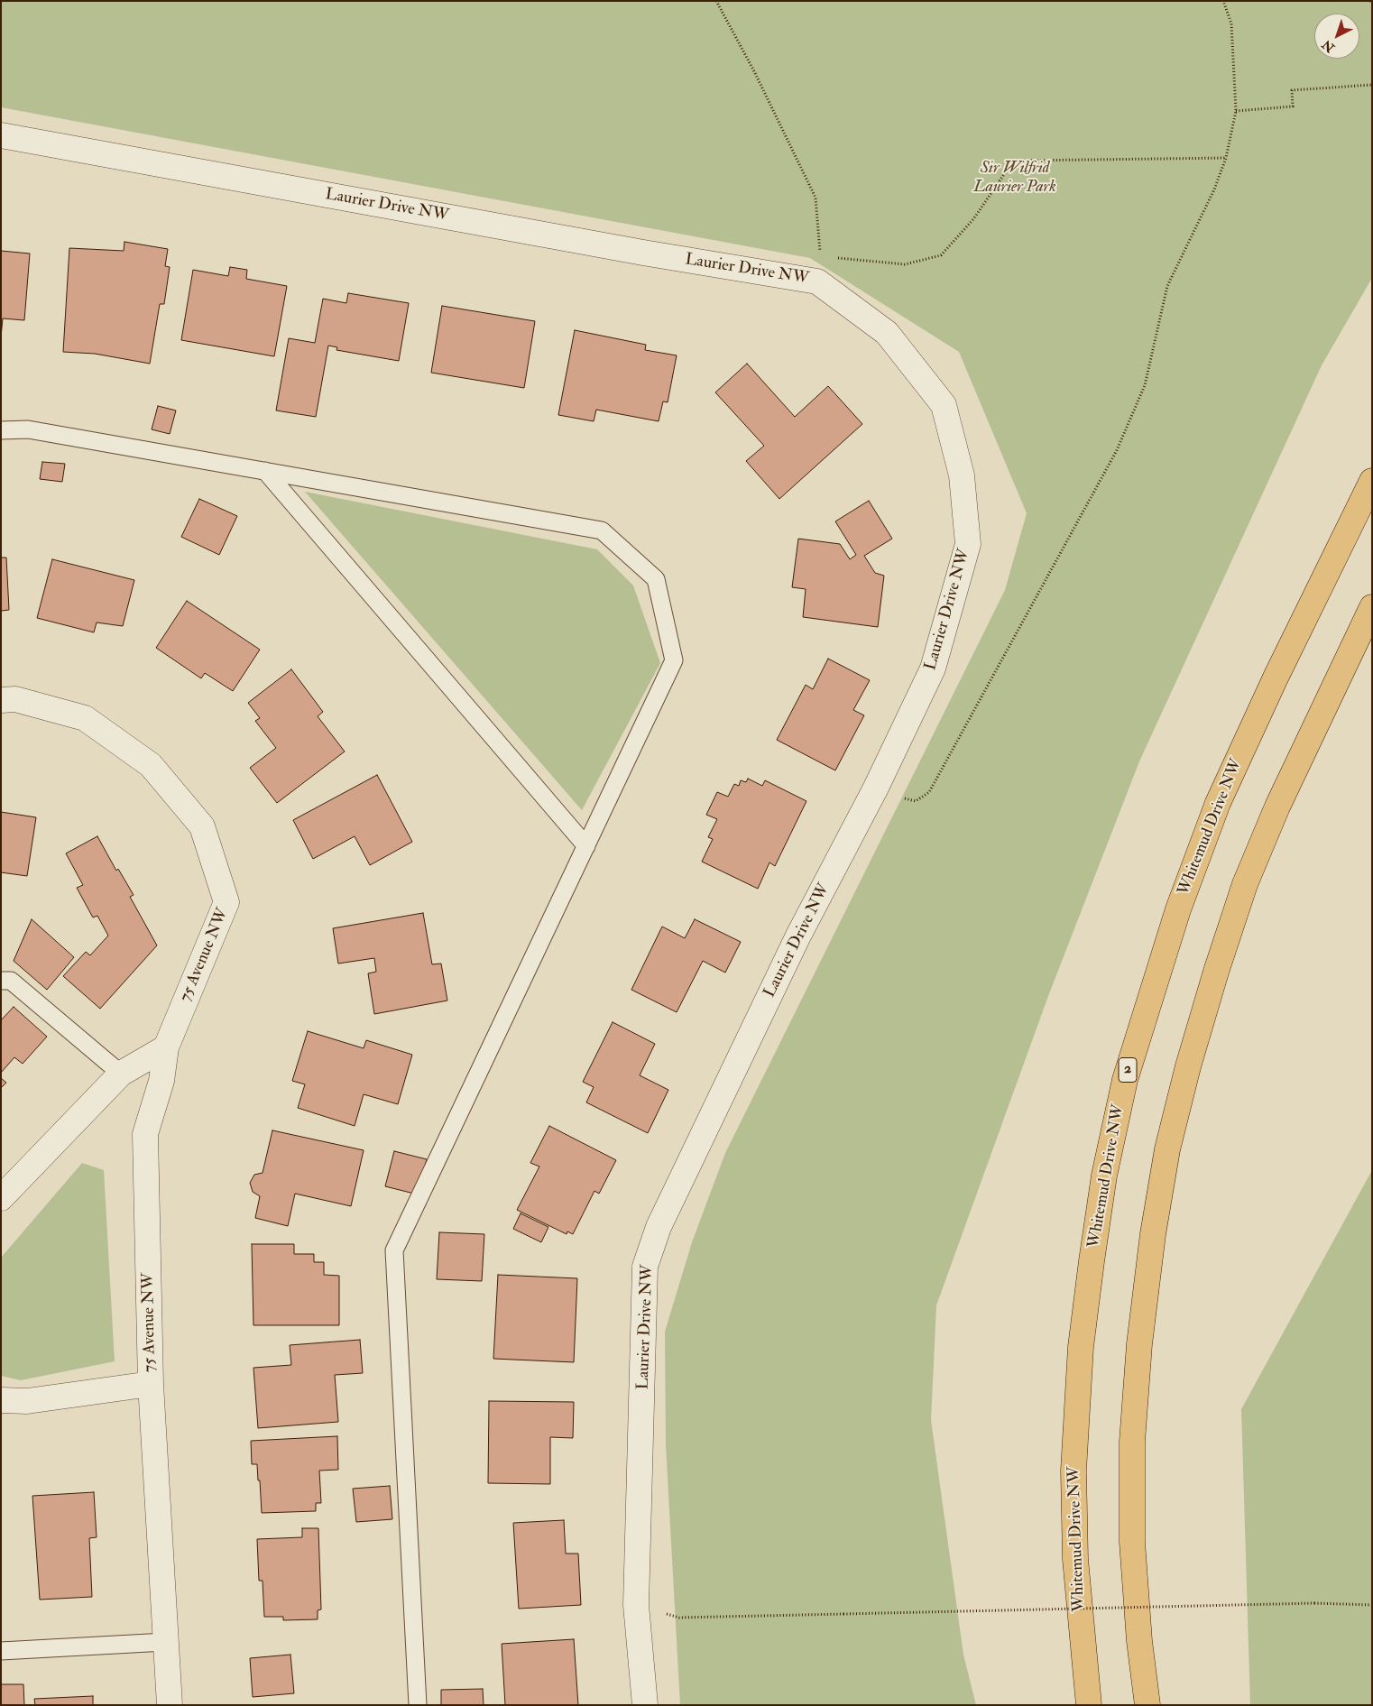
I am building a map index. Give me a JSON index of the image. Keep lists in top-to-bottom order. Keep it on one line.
{"streets":{"highway":["Whitemud Drive NW","2"],"street":["Laurier Drive NW","75 Avenue NW"]},"parks":["Sir Wilfrid Laurier Park"],"north":"bottom left"}
